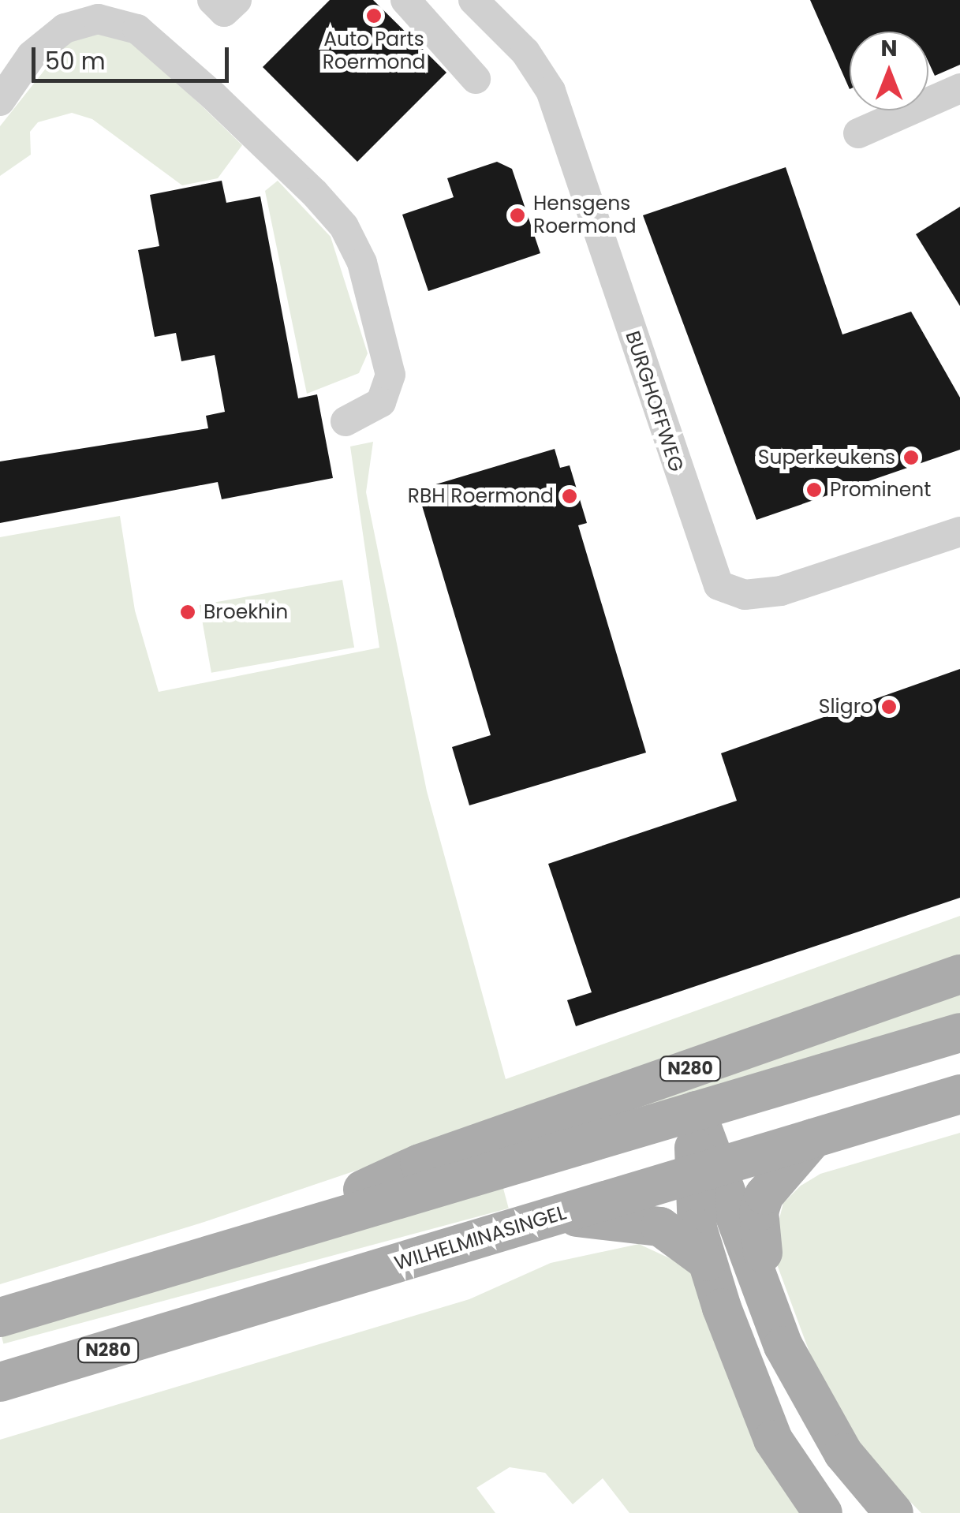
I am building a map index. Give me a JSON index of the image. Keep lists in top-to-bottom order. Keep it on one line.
{"streets":{"main road":["N280","WILHELMINASINGEL"],"street":["BURGHOFFWEG"]},"crossings":[["N280","WILHELMINASINGEL"]],"places":["Auto Parts Roermond","Hensgens Roermond","Superkeukens","Prominent","RBH Roermond","Broekhin","Sligro"],"scale_bar":"50 m","north":"top"}
